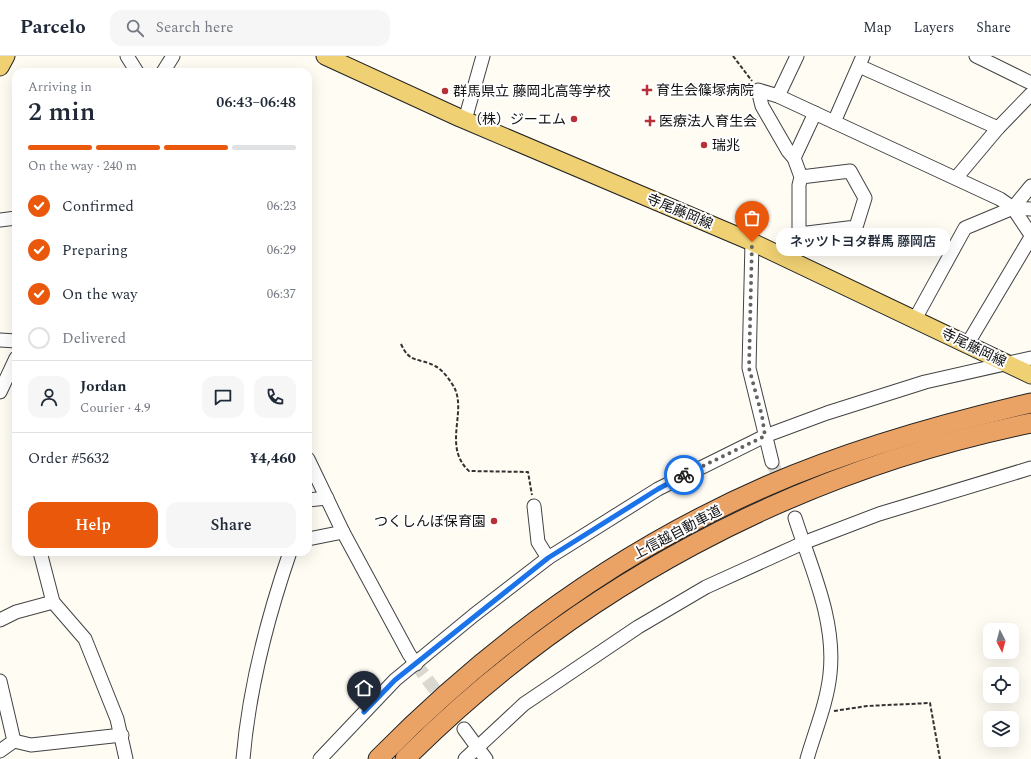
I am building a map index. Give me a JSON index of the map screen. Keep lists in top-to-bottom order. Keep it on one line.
{"streets":{"highway":["上信越自動車道"],"main road":["寺尾藤岡線"]},"places":{"health":["育生会篠塚病院","医療法人育生会"],"other":["群馬県立 藤岡北高等学校","（株）ジーエム","瑞兆","ネッツトヨタ群馬 藤岡店","つくしんぼ保育園"]},"north":"bottom","page":{"header":"Parcelo","search":"Search here","nav":["Map","Layers","Share"],"heading":["2 min","Arriving in","06:43–06:48"],"panel":["Jordan","Courier · 4.9","Order #5632","¥4,460"],"bar":"On the way · 240 m","list":[["Confirmed","06:23"],["Preparing","06:29"],["On the way","06:37"],"Delivered"],"bubble":"ネッツトヨタ群馬 藤岡店","buttons":["Help","Share"]}}
